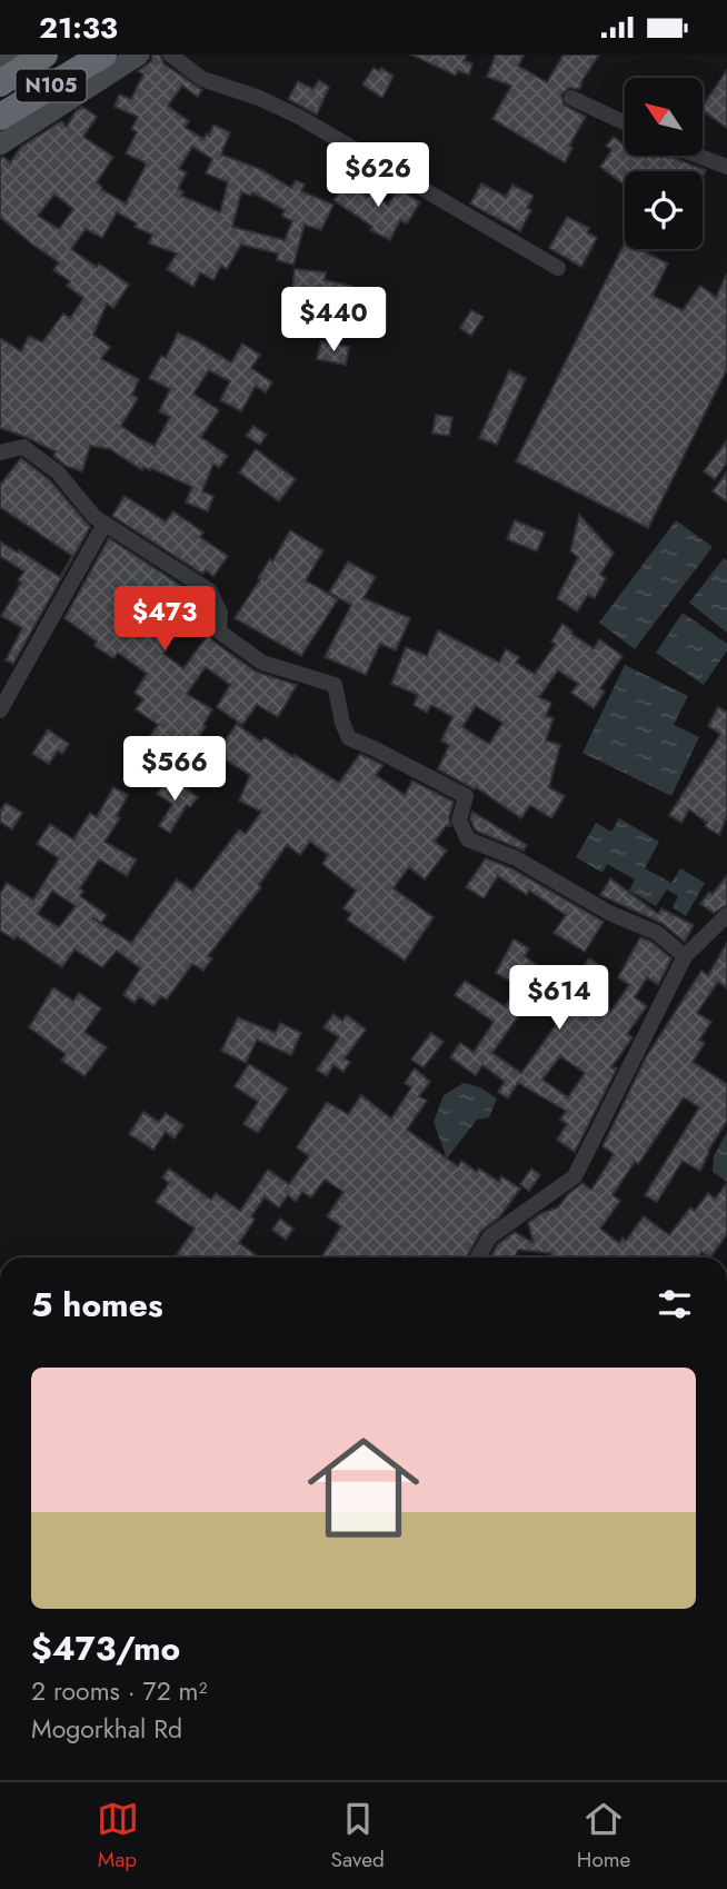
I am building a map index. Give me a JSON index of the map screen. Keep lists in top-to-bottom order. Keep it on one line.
{"streets":{"highway":["N105"]},"north":"top left","page":{"status":"21:33","price":["$626","$440","$473","$566","$614"],"heading":"5 homes","list":[{"name":"$473/mo","note":"2 rooms · 72 m² · Mogorkhal Rd"}],"tabs":["Map","Saved","Home"]}}
